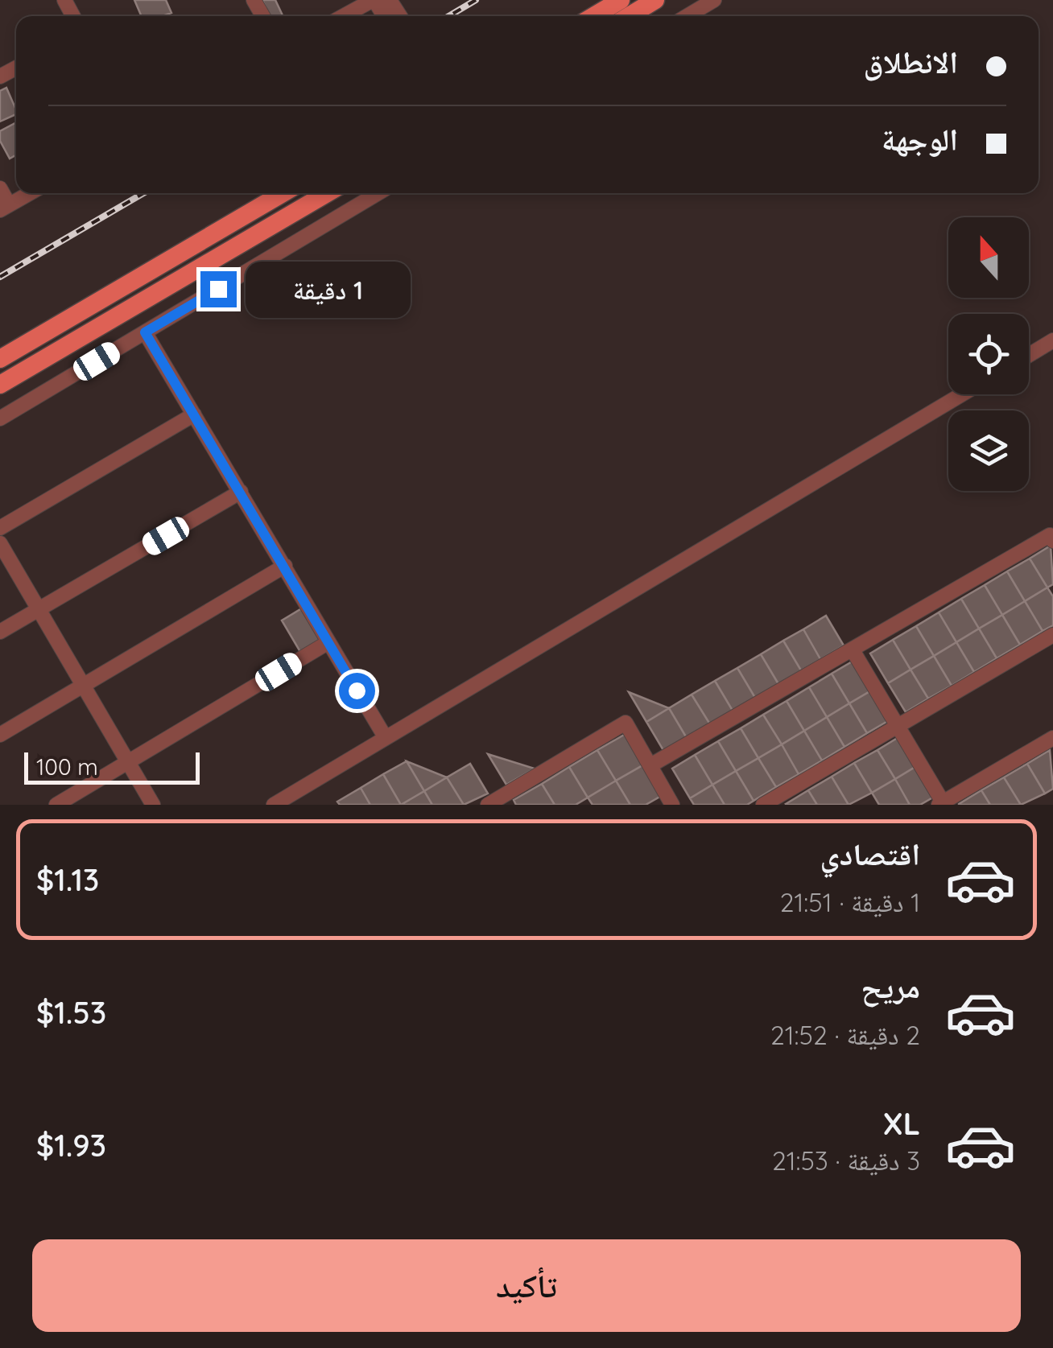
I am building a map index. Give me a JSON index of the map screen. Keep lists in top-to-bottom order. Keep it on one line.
{"scale_bar":"100 m","north":"top","page":{"banner":["الانطلاق","الوجهة"],"bubble":"1 دقيقة","scale":"100 m","list":[{"name":"اقتصادي","note":"1 دقيقة · 21:51","value":"$1.13"},{"name":"مريح","note":"2 دقيقة · 21:52","value":"$1.53"},{"name":"XL","note":"3 دقيقة · 21:53","value":"$1.93"}],"buttons":"تأكيد"}}
